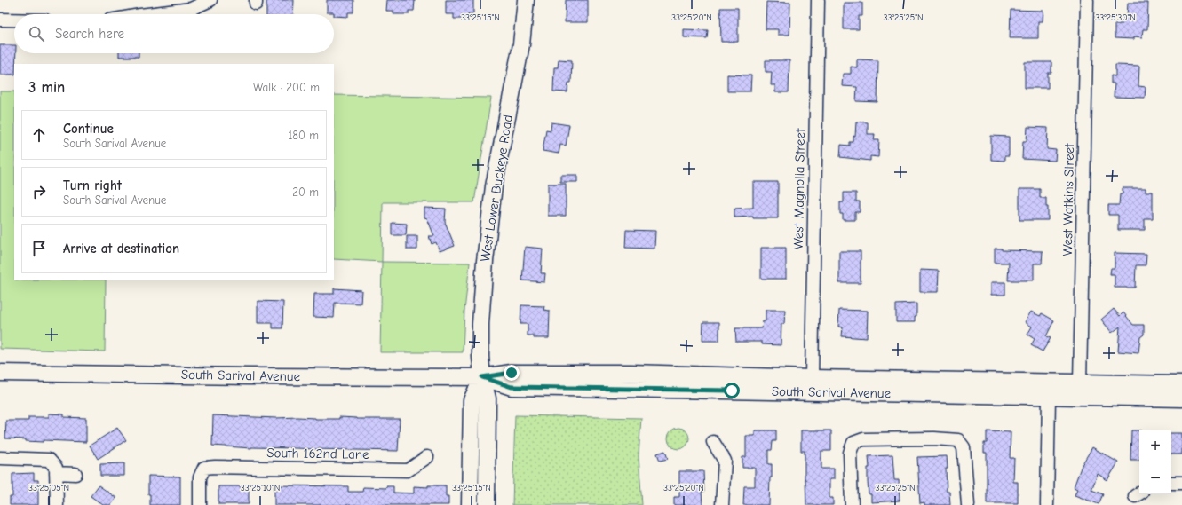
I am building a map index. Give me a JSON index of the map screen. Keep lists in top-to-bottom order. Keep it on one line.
{"streets":{"main road":["West Lower Buckeye Road","South Sarival Avenue"],"street":["West Magnolia Street","West Watkins Street","South 162nd Lane"]},"crossings":[["West Lower Buckeye Road","South Sarival Avenue"],["West Magnolia Street","South Sarival Avenue"],["West Watkins Street","South Sarival Avenue"]],"page":{"search":"Search here","heading":["3 min","Walk · 200 m"],"list":[["Continue","South Sarival Avenue","180 m"],["Turn right","South Sarival Avenue","20 m"],"Arrive at destination"],"map_buttons":["+","−"]},"coordinates":["33°25'15\"N","33°25'20\"N","33°25'25\"N","33°25'30\"N","33°25'05\"N","33°25'10\"N"]}
